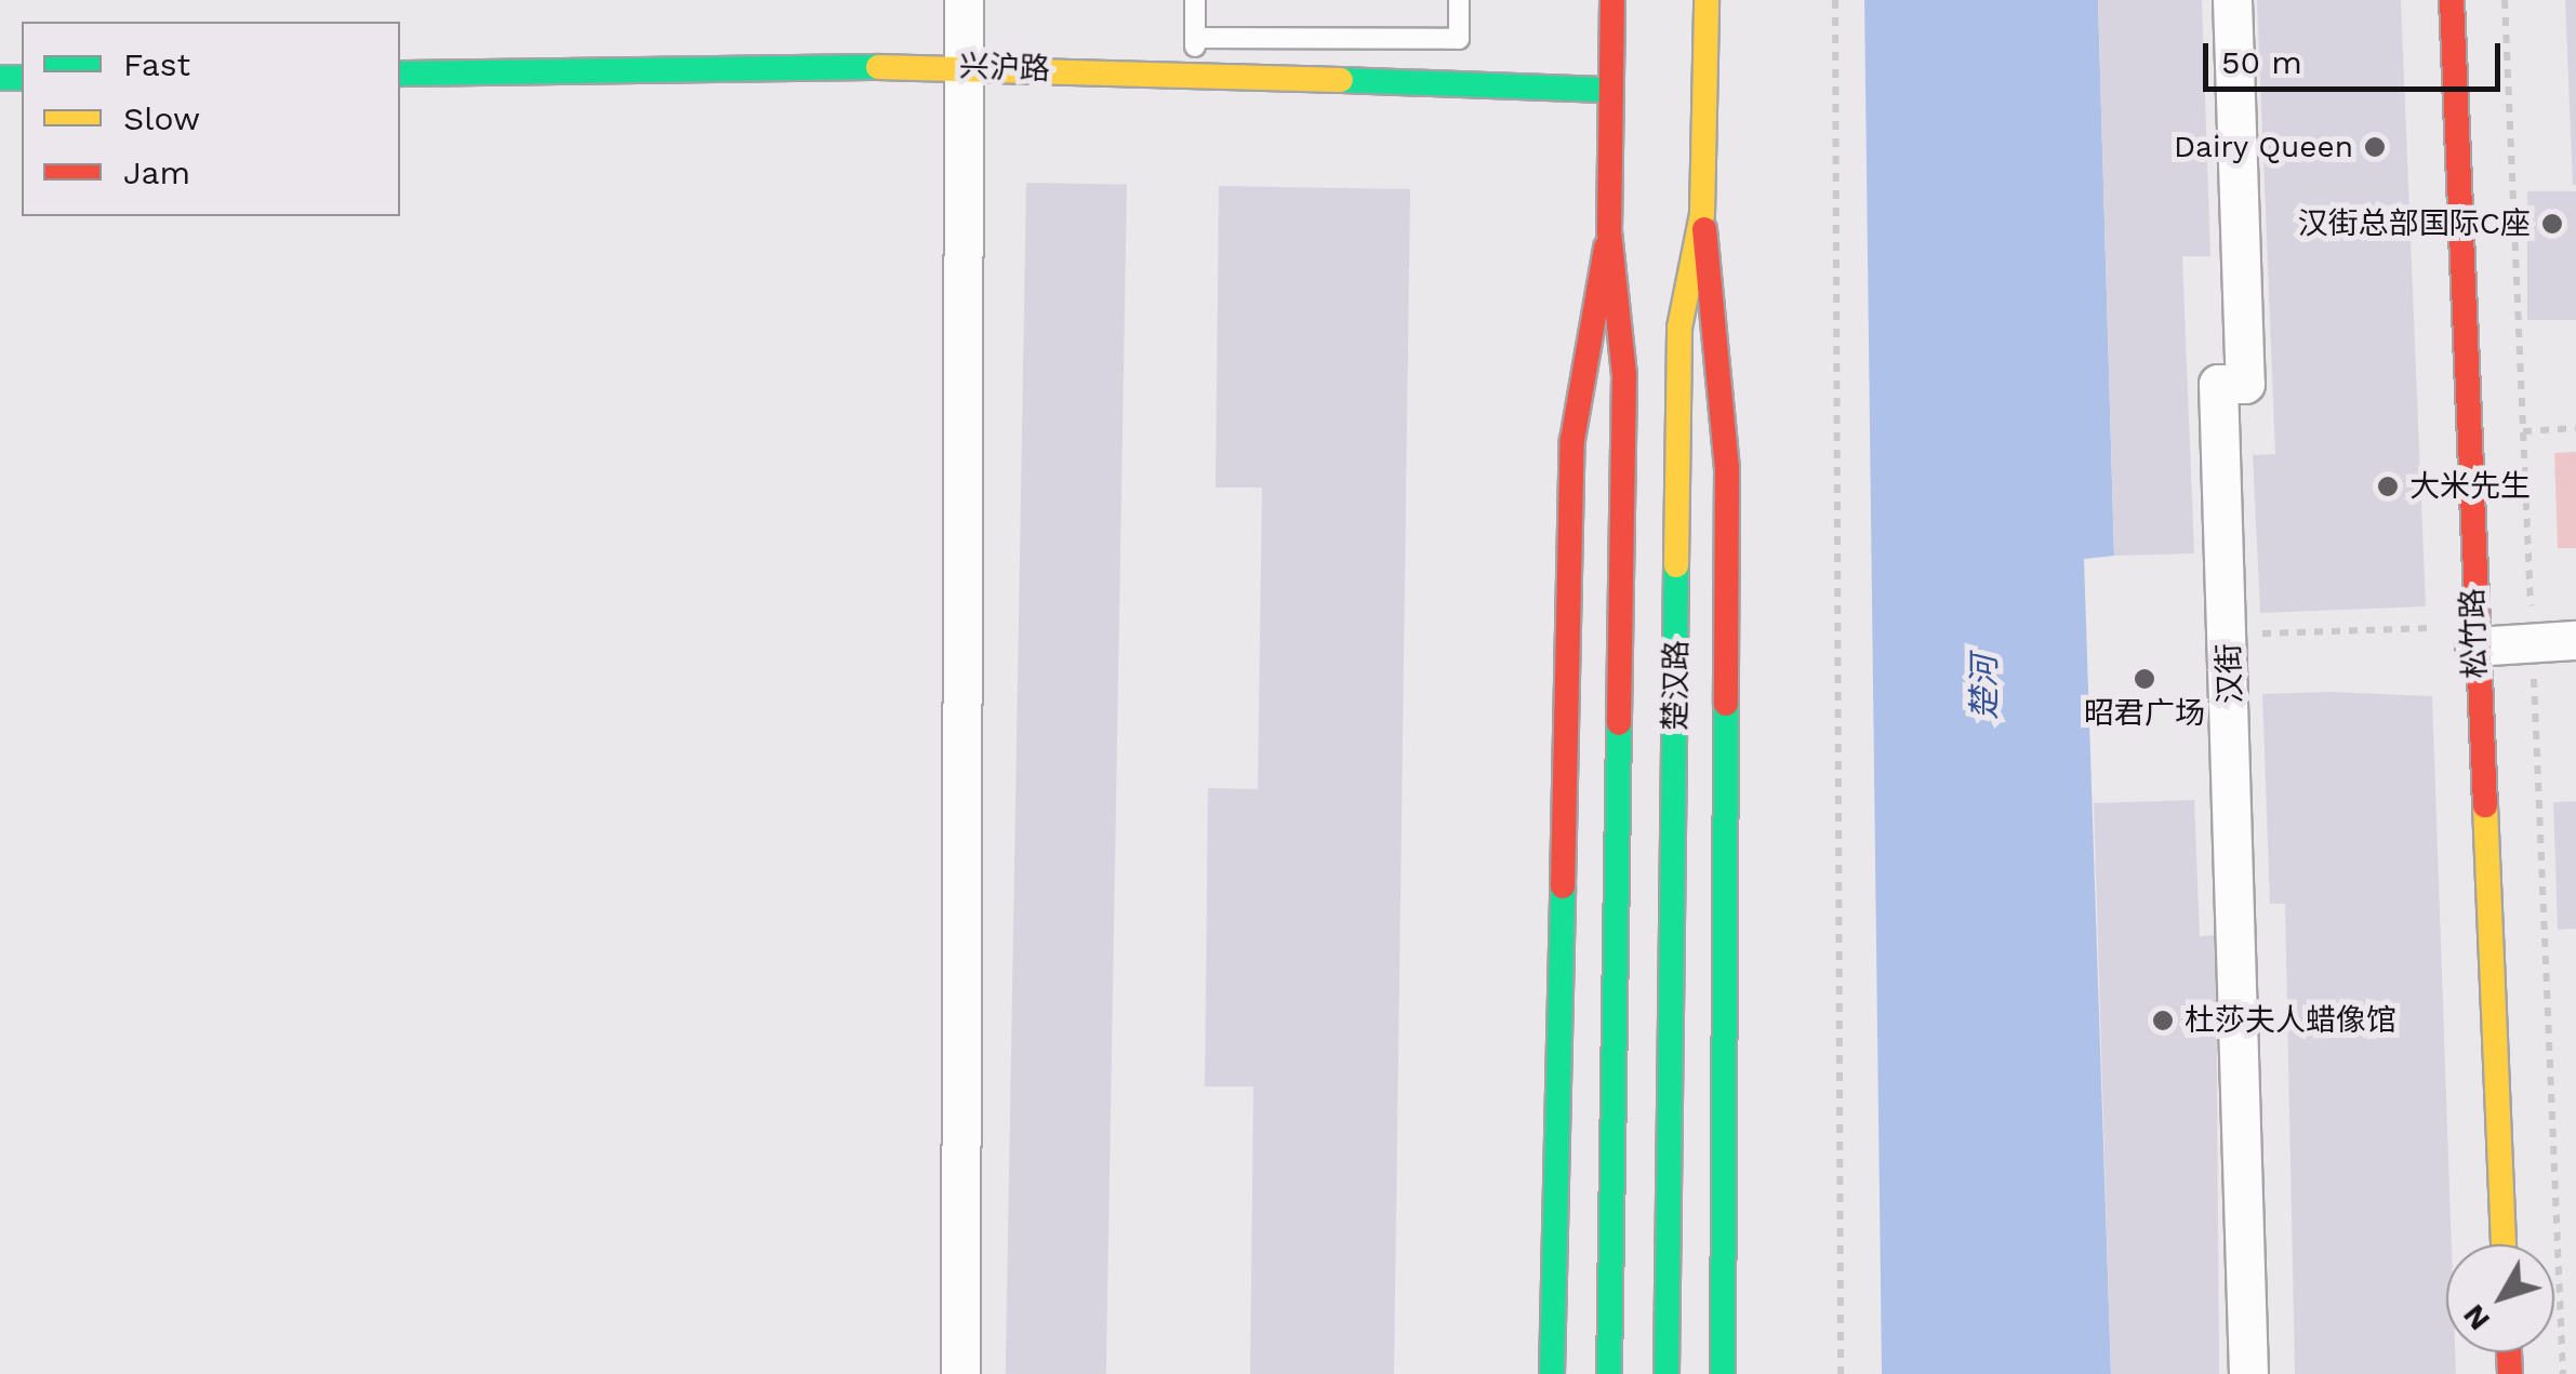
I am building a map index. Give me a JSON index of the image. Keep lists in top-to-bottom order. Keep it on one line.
{"streets":{"main road":["兴沪路","松竹路","楚汉路"],"street":["汉街"]},"crossings":[["兴沪路","楚汉路"]],"water":["楚河"],"places":["Dairy Queen","汉街总部国际C座","大米先生","昭君广场","杜莎夫人蜡像馆"],"legend":["Fast","Slow","Jam"],"scale_bar":"50 m","north":"bottom left"}
